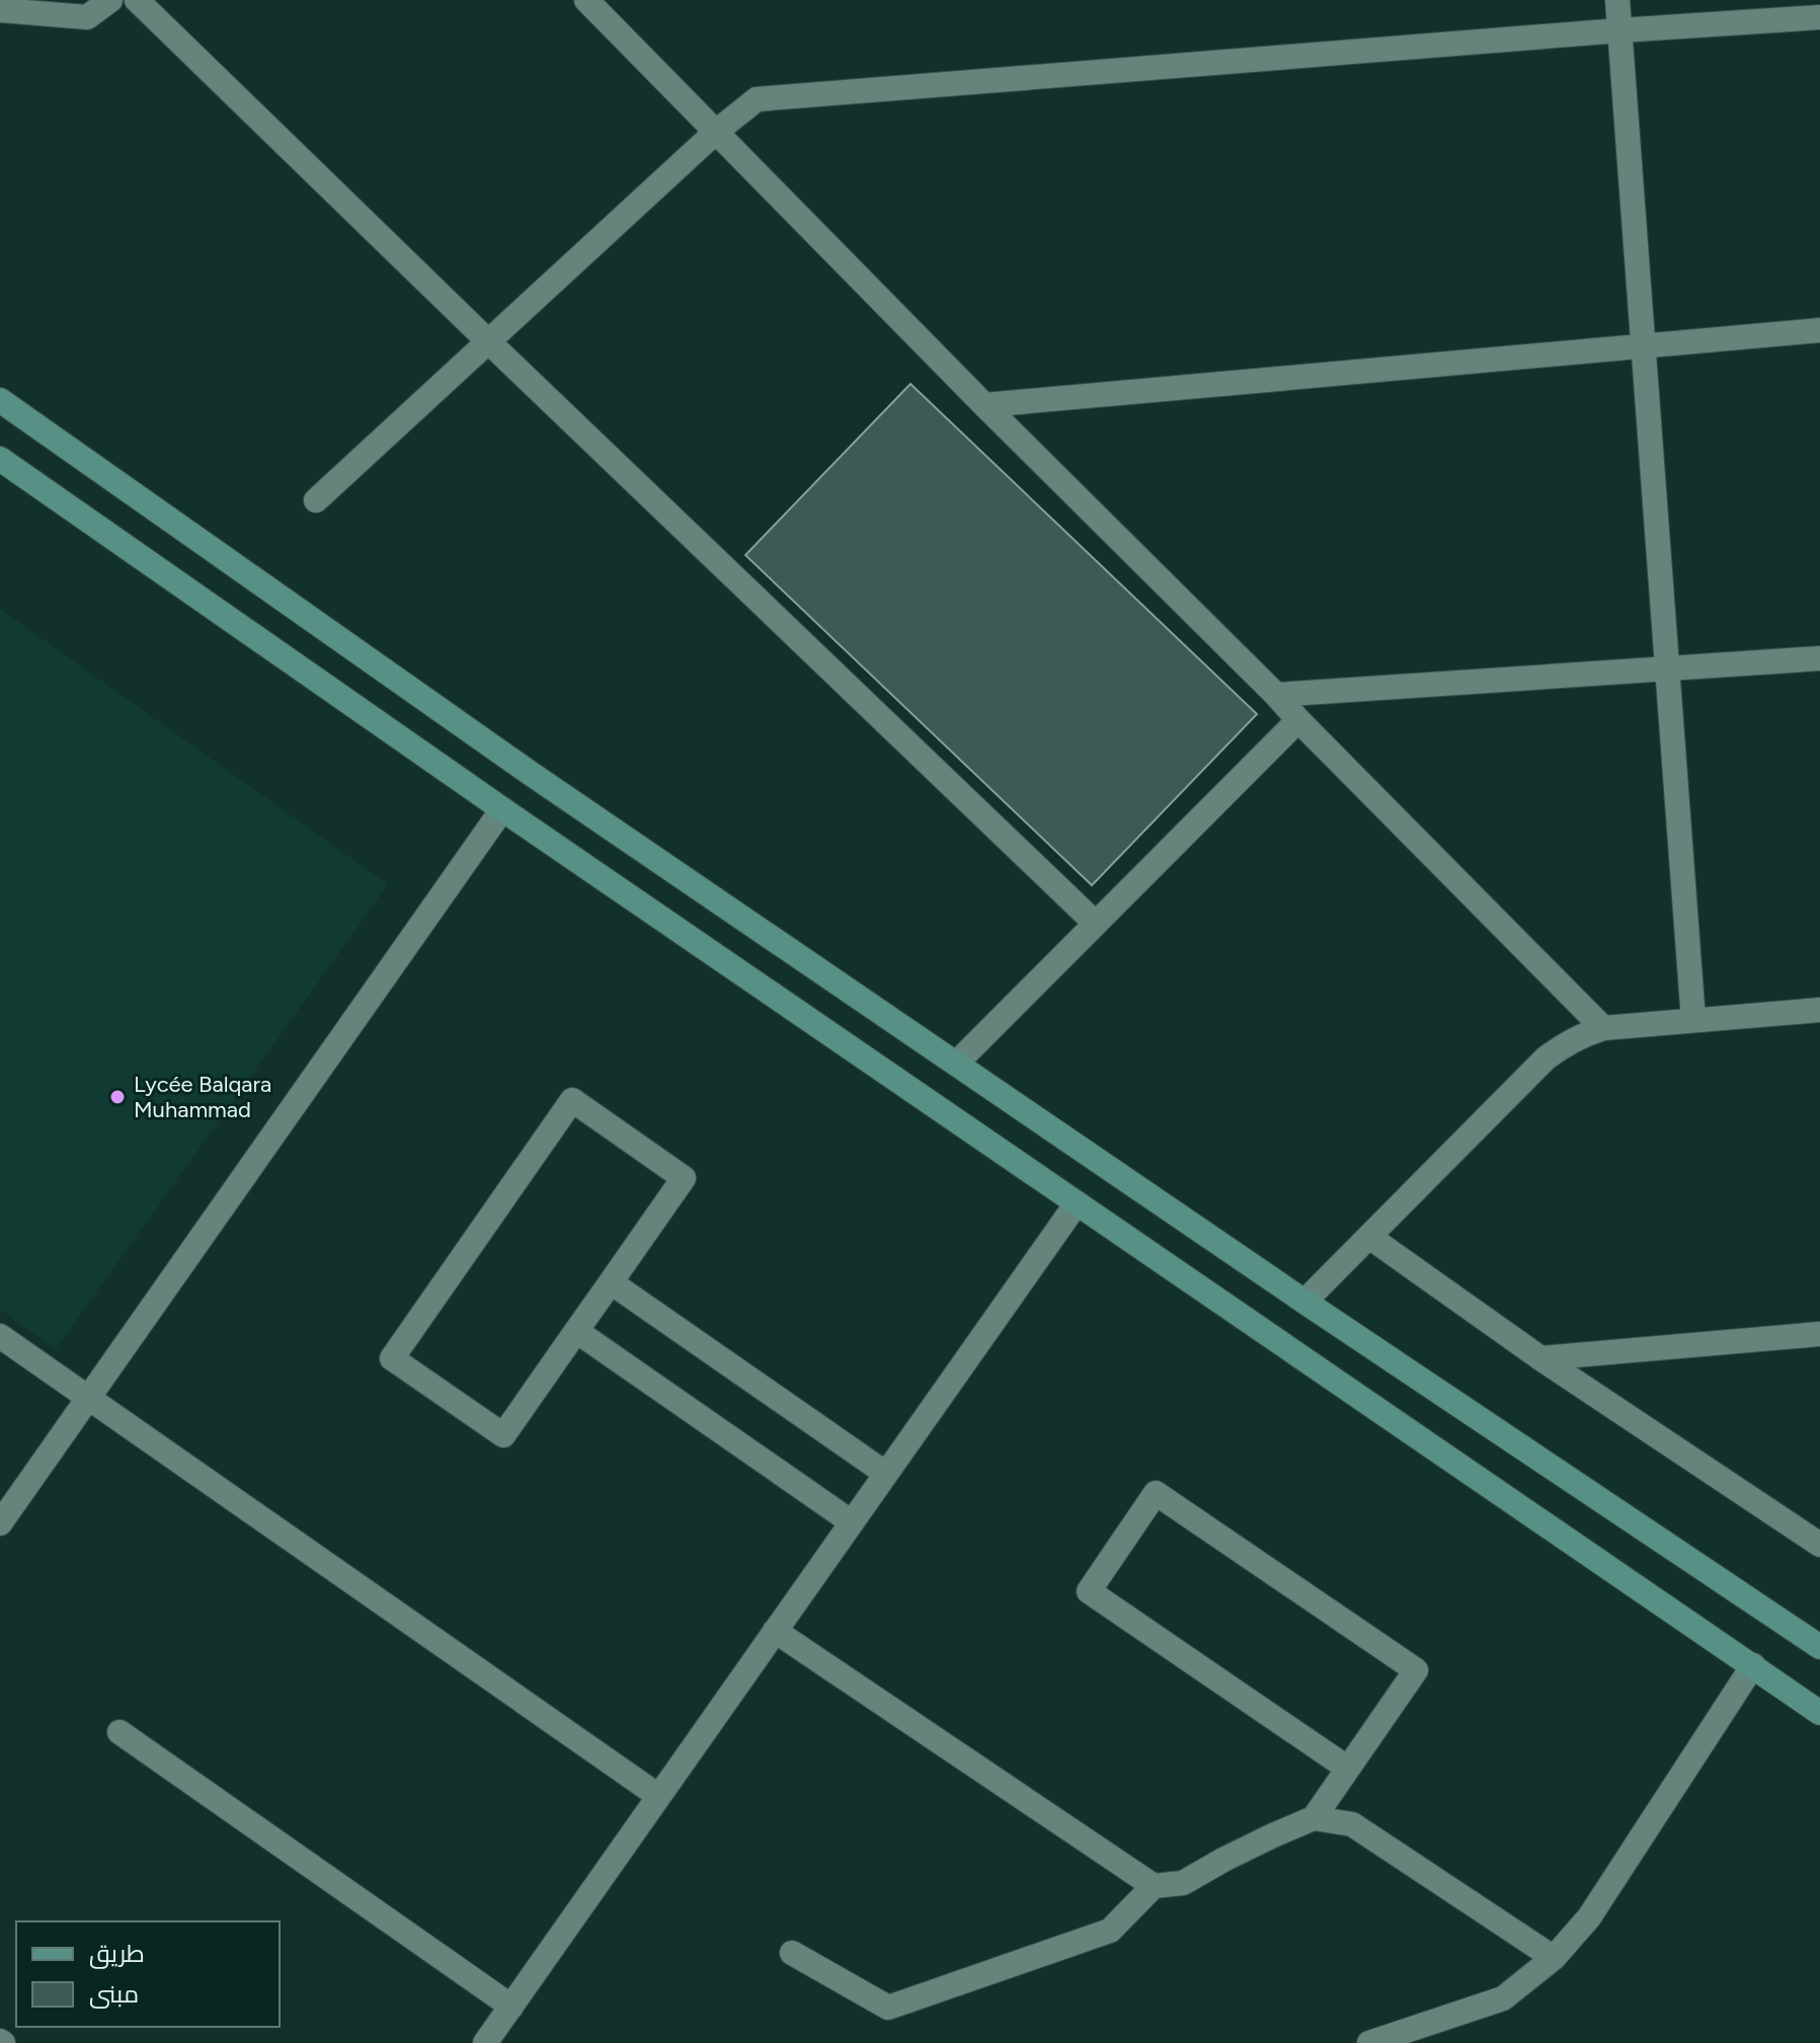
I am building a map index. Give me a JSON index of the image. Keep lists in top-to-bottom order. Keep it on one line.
{"places":["Lycée Balqara Muhammad"],"legend":["طريق","مبنى"]}
